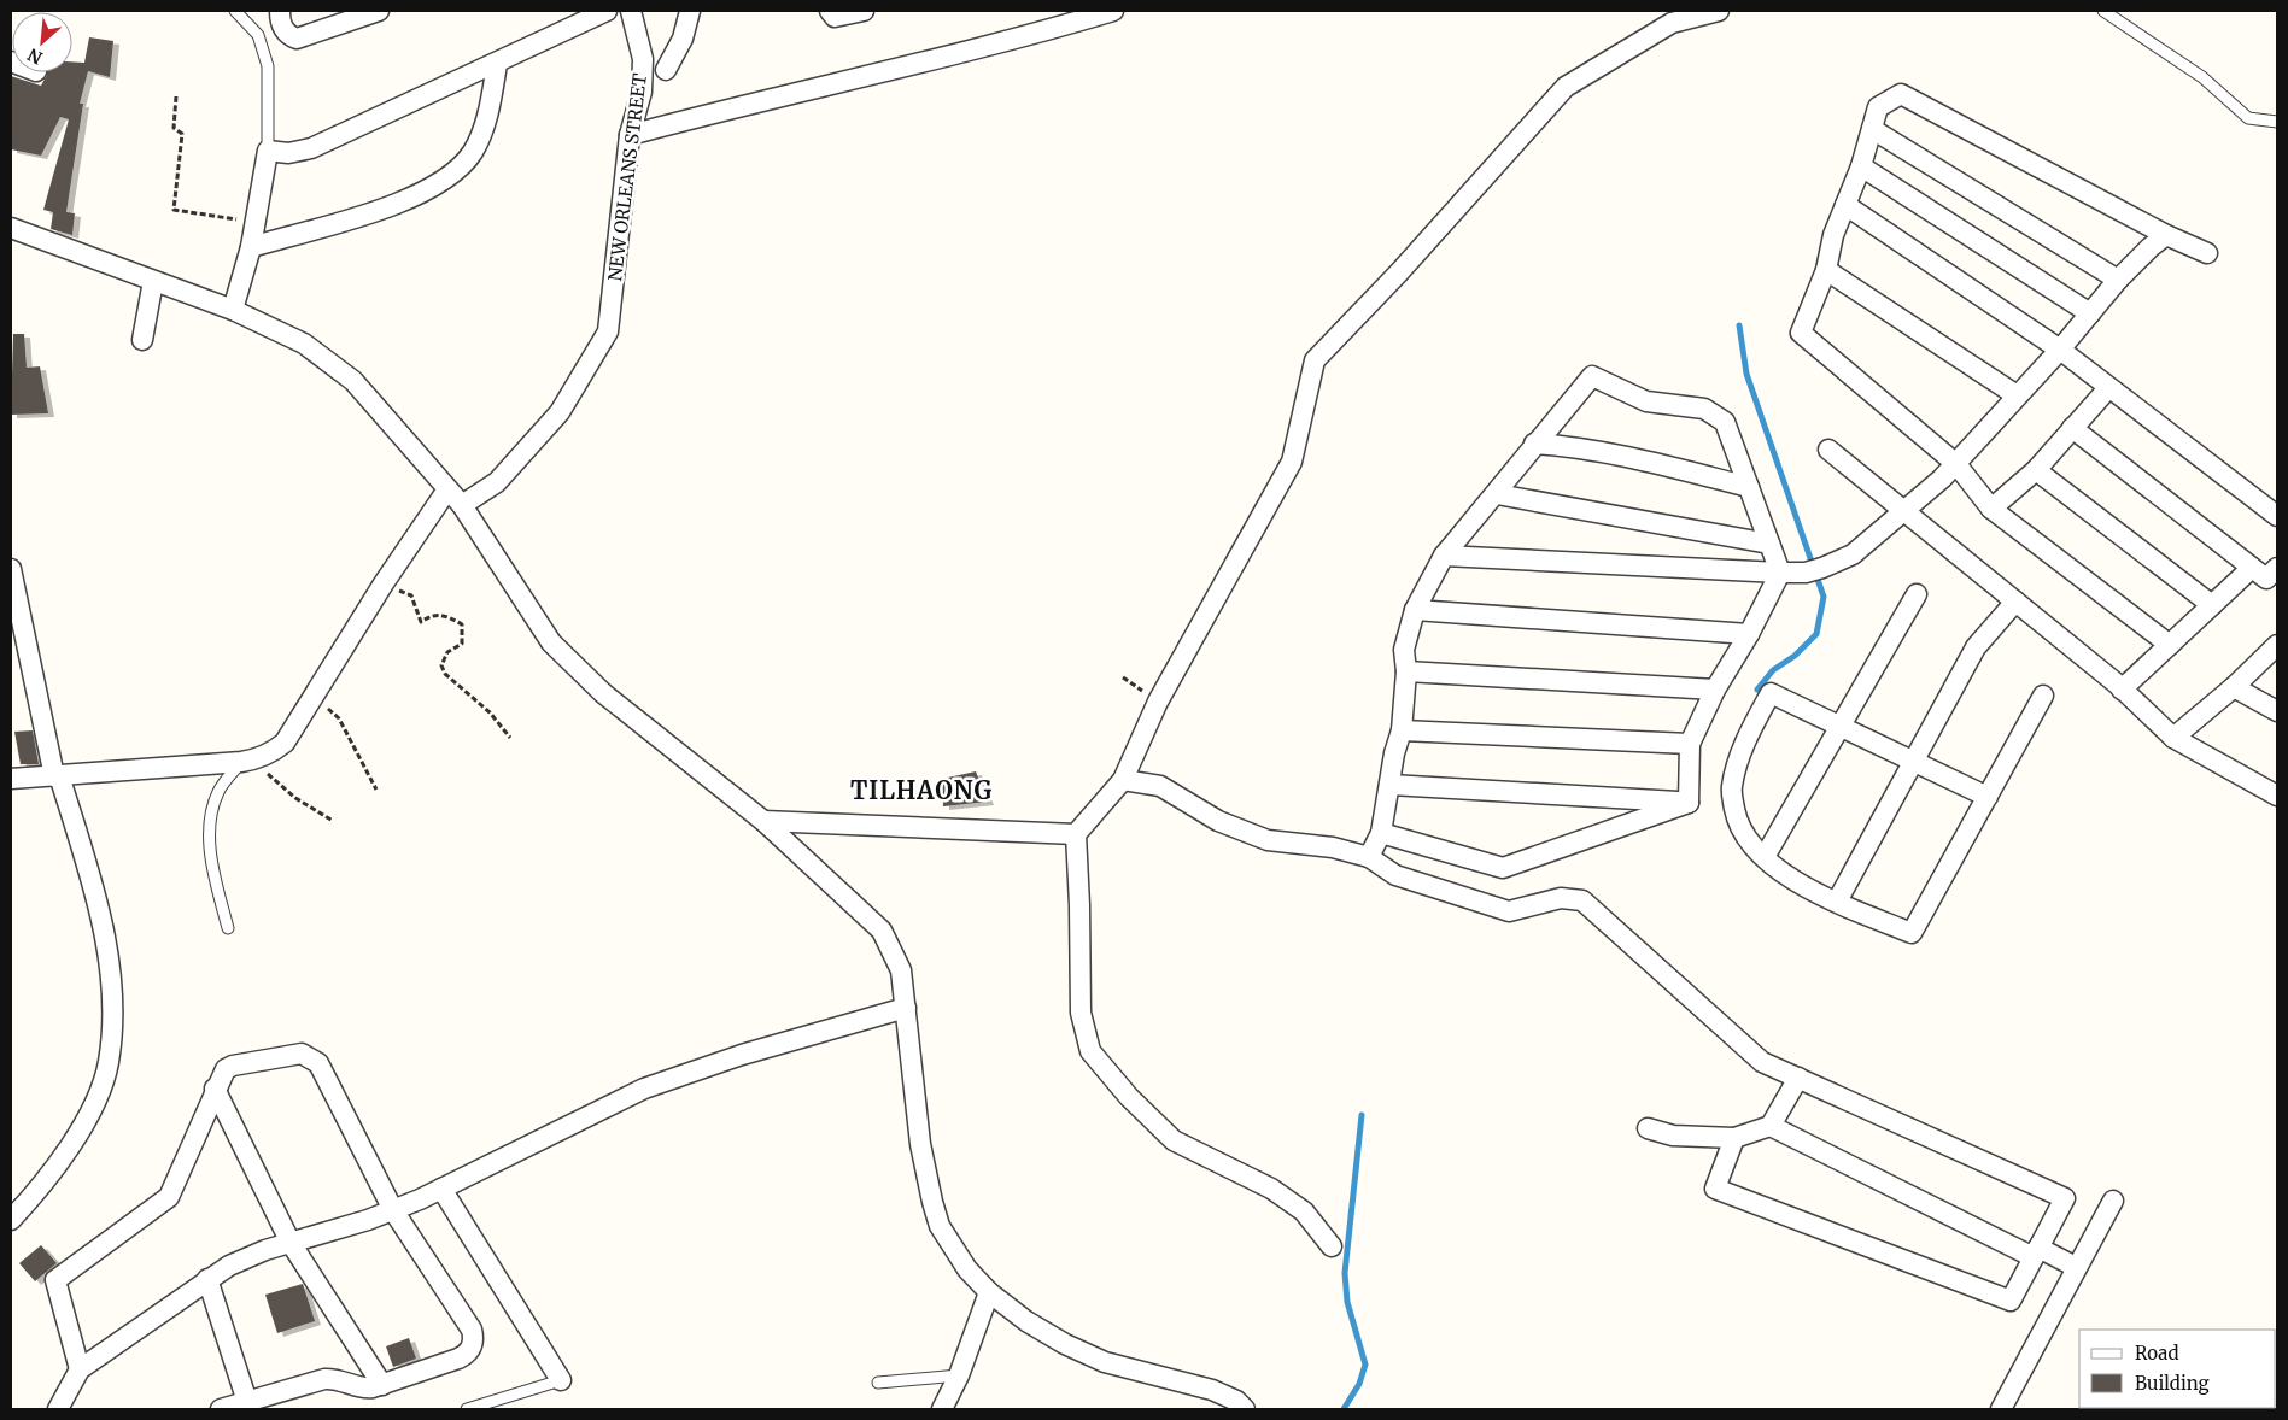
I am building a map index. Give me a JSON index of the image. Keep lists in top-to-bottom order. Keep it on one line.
{"streets":{"street":["NEW ORLEANS STREET"]},"districts":["TILHAONG"],"legend":["Road","Building"],"north":"bottom left"}
